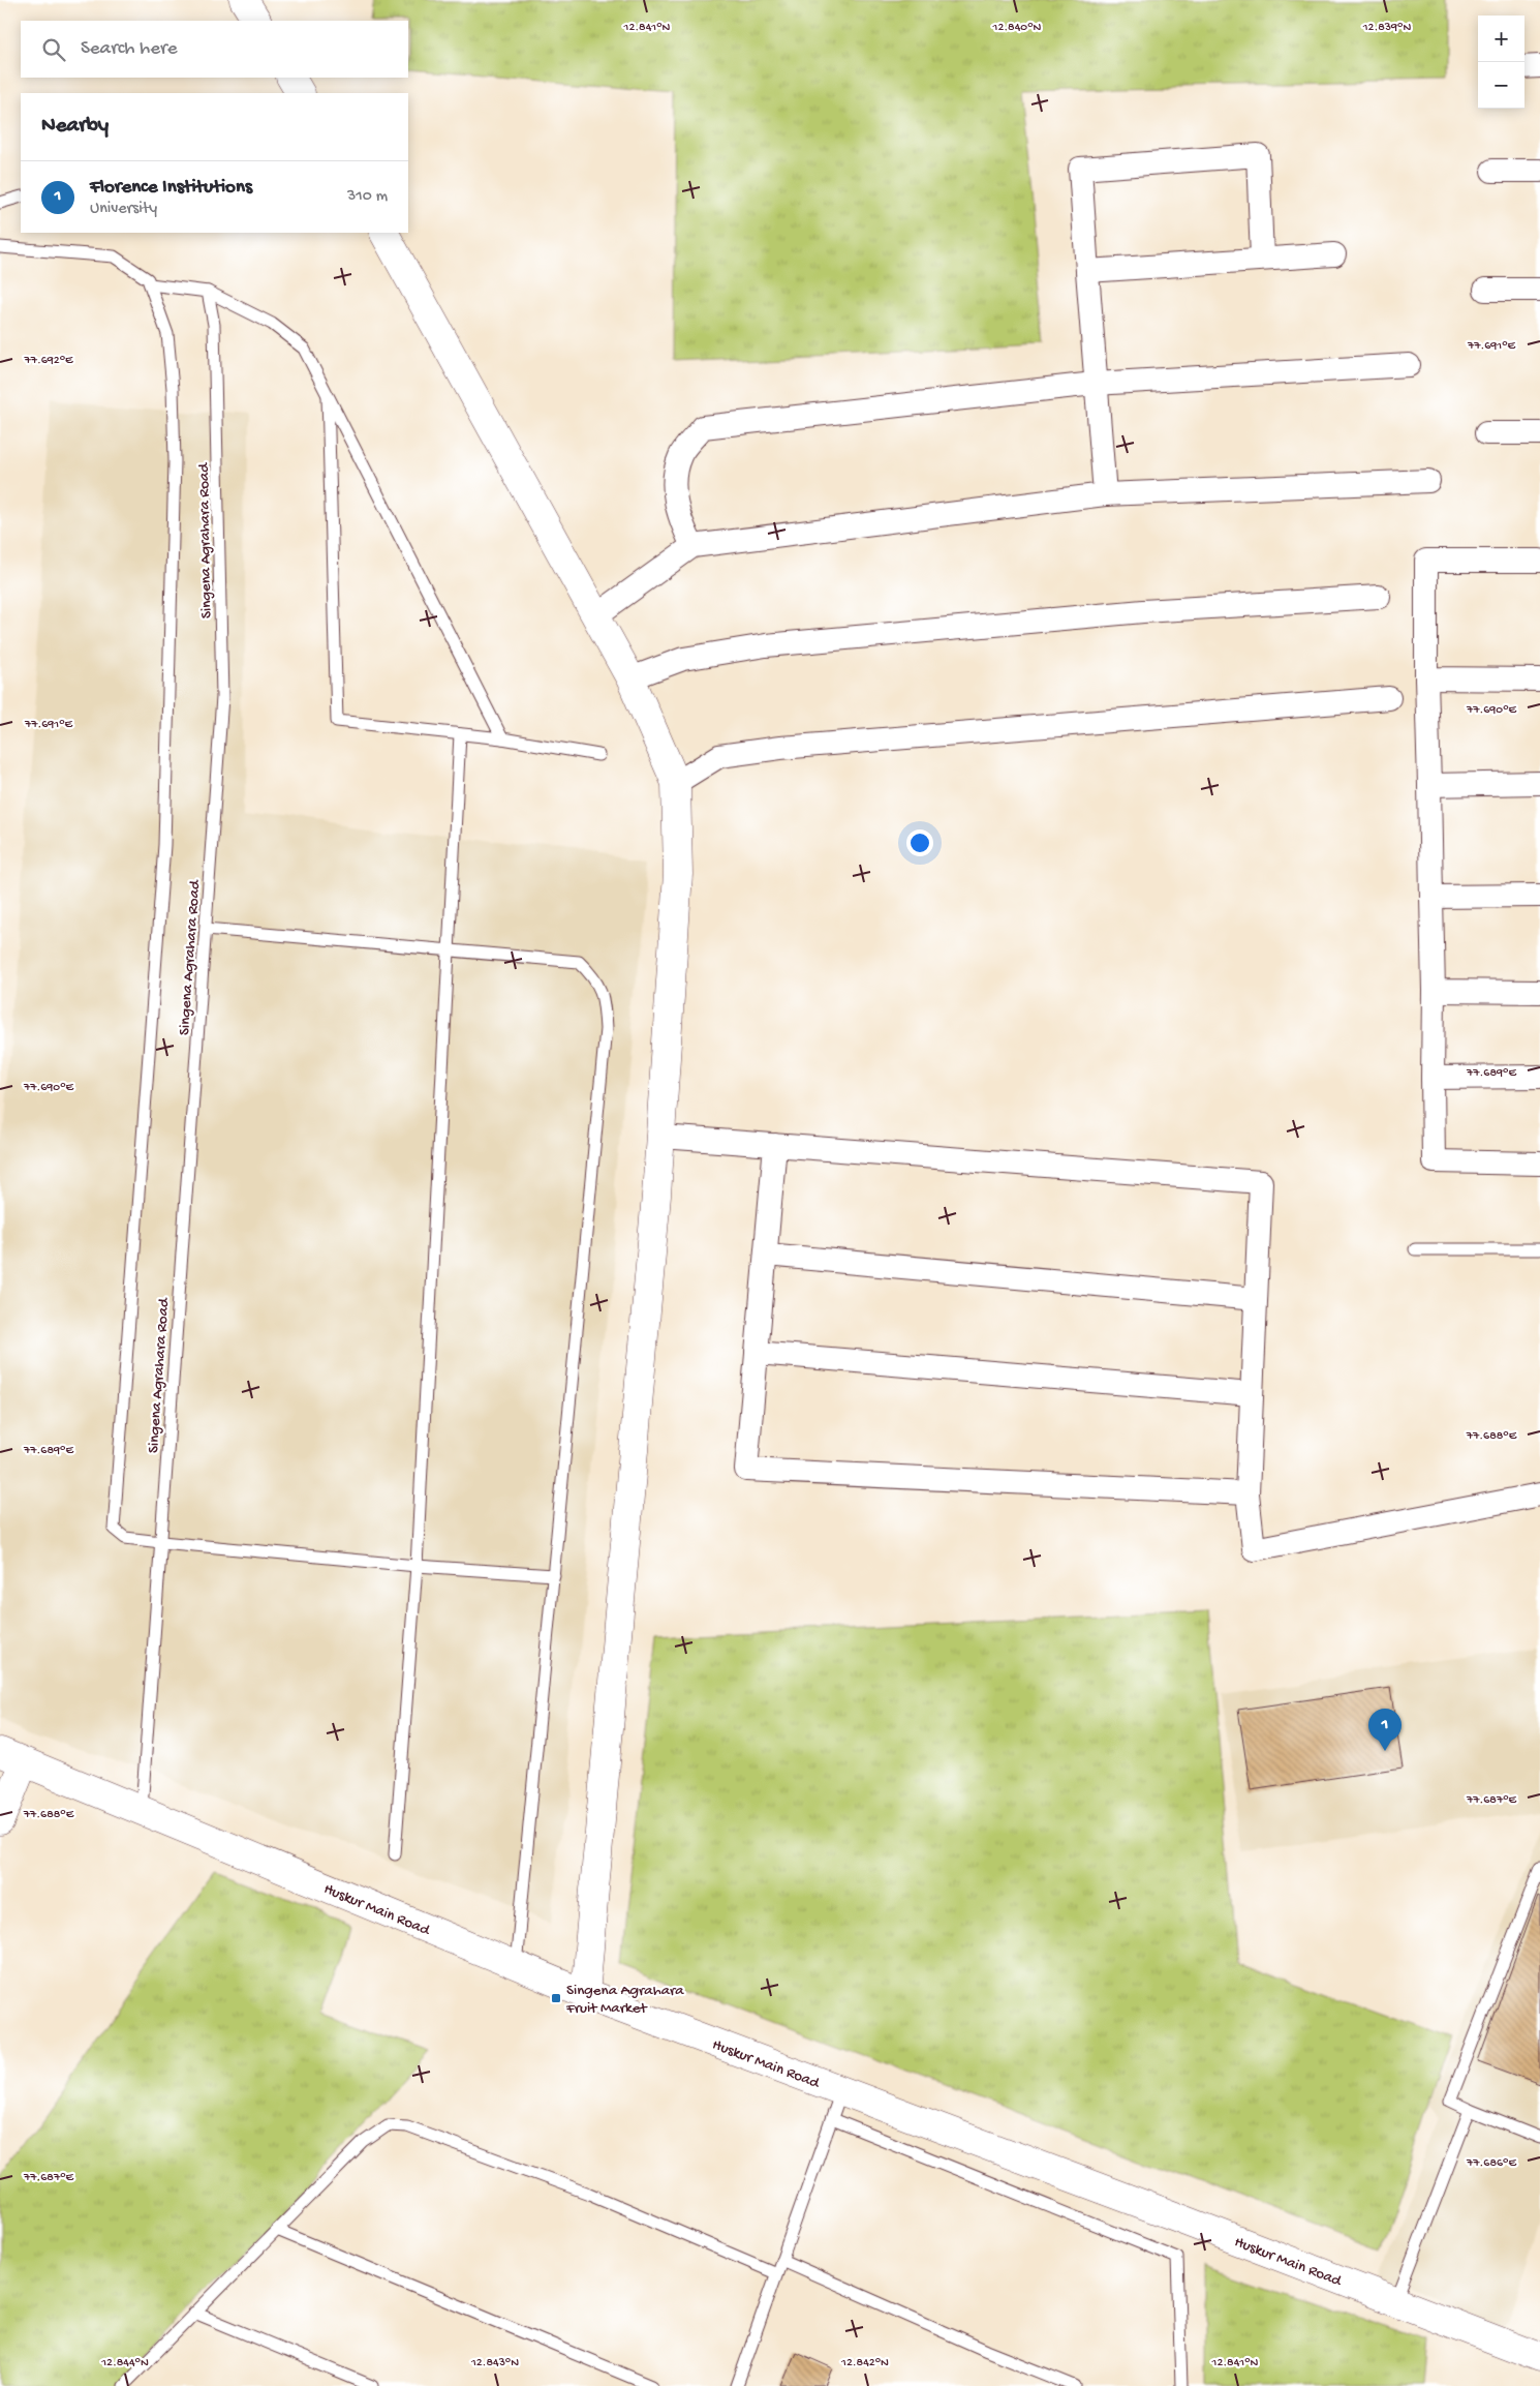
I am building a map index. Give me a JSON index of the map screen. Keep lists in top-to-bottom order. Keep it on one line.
{"streets":{"street":["Huskur Main Road"],"lane":["Singena Agrahara Road"]},"crossings":[["Singena Agrahara Road","Huskur Main Road"]],"places":{"transit":["Singena Agrahara Fruit Market"]},"page":{"map_buttons":["+","−"],"search":"Search here","heading":"Nearby","list":[{"mark":"1","name":"Florence Institutions","note":"University","value":"310 m"}],"pins":"1"},"coordinates":["12.840°N","12.841°N","12.839°N","77.691°E","77.692°E","77.690°E","77.689°E","77.688°E","77.687°E","77.686°E","12.844°N","12.843°N","12.842°N"]}
